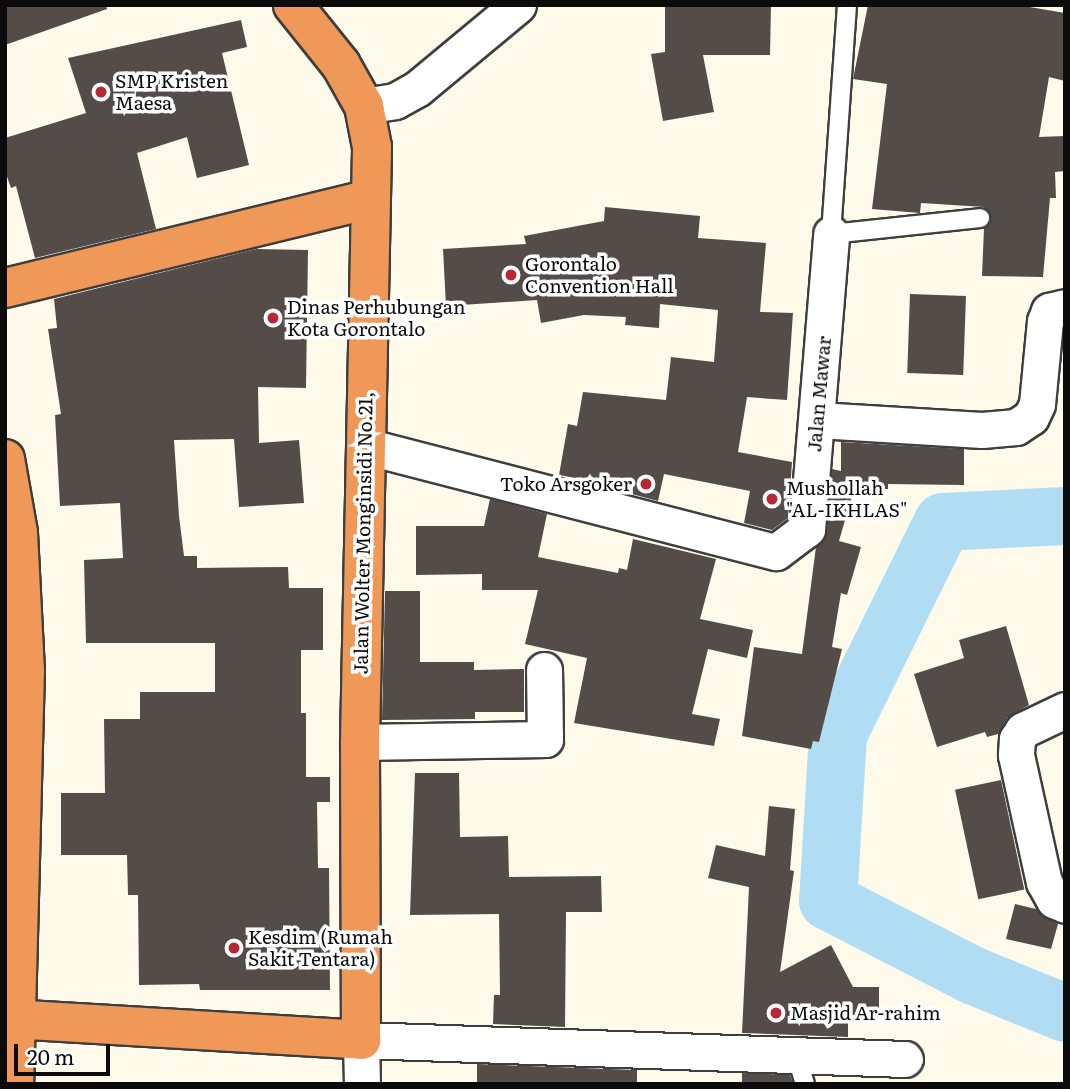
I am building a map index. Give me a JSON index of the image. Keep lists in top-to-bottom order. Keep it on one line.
{"streets":{"highway":["Jalan Wolter Monginsidi No.21,"],"street":["Jalan Mawar"]},"crossings":[["Jalan Mawar","Jalan Wolter Monginsidi No.21,"]],"places":["SMP Kristen Maesa","Gorontalo Convention Hall","Dinas Perhubungan Kota Gorontalo","Toko Arsgoker","Mushollah \"AL-IKHLAS\"","Kesdim (Rumah Sakit Tentara)","Masjid Ar-rahim"],"scale_bar":"20 m"}
